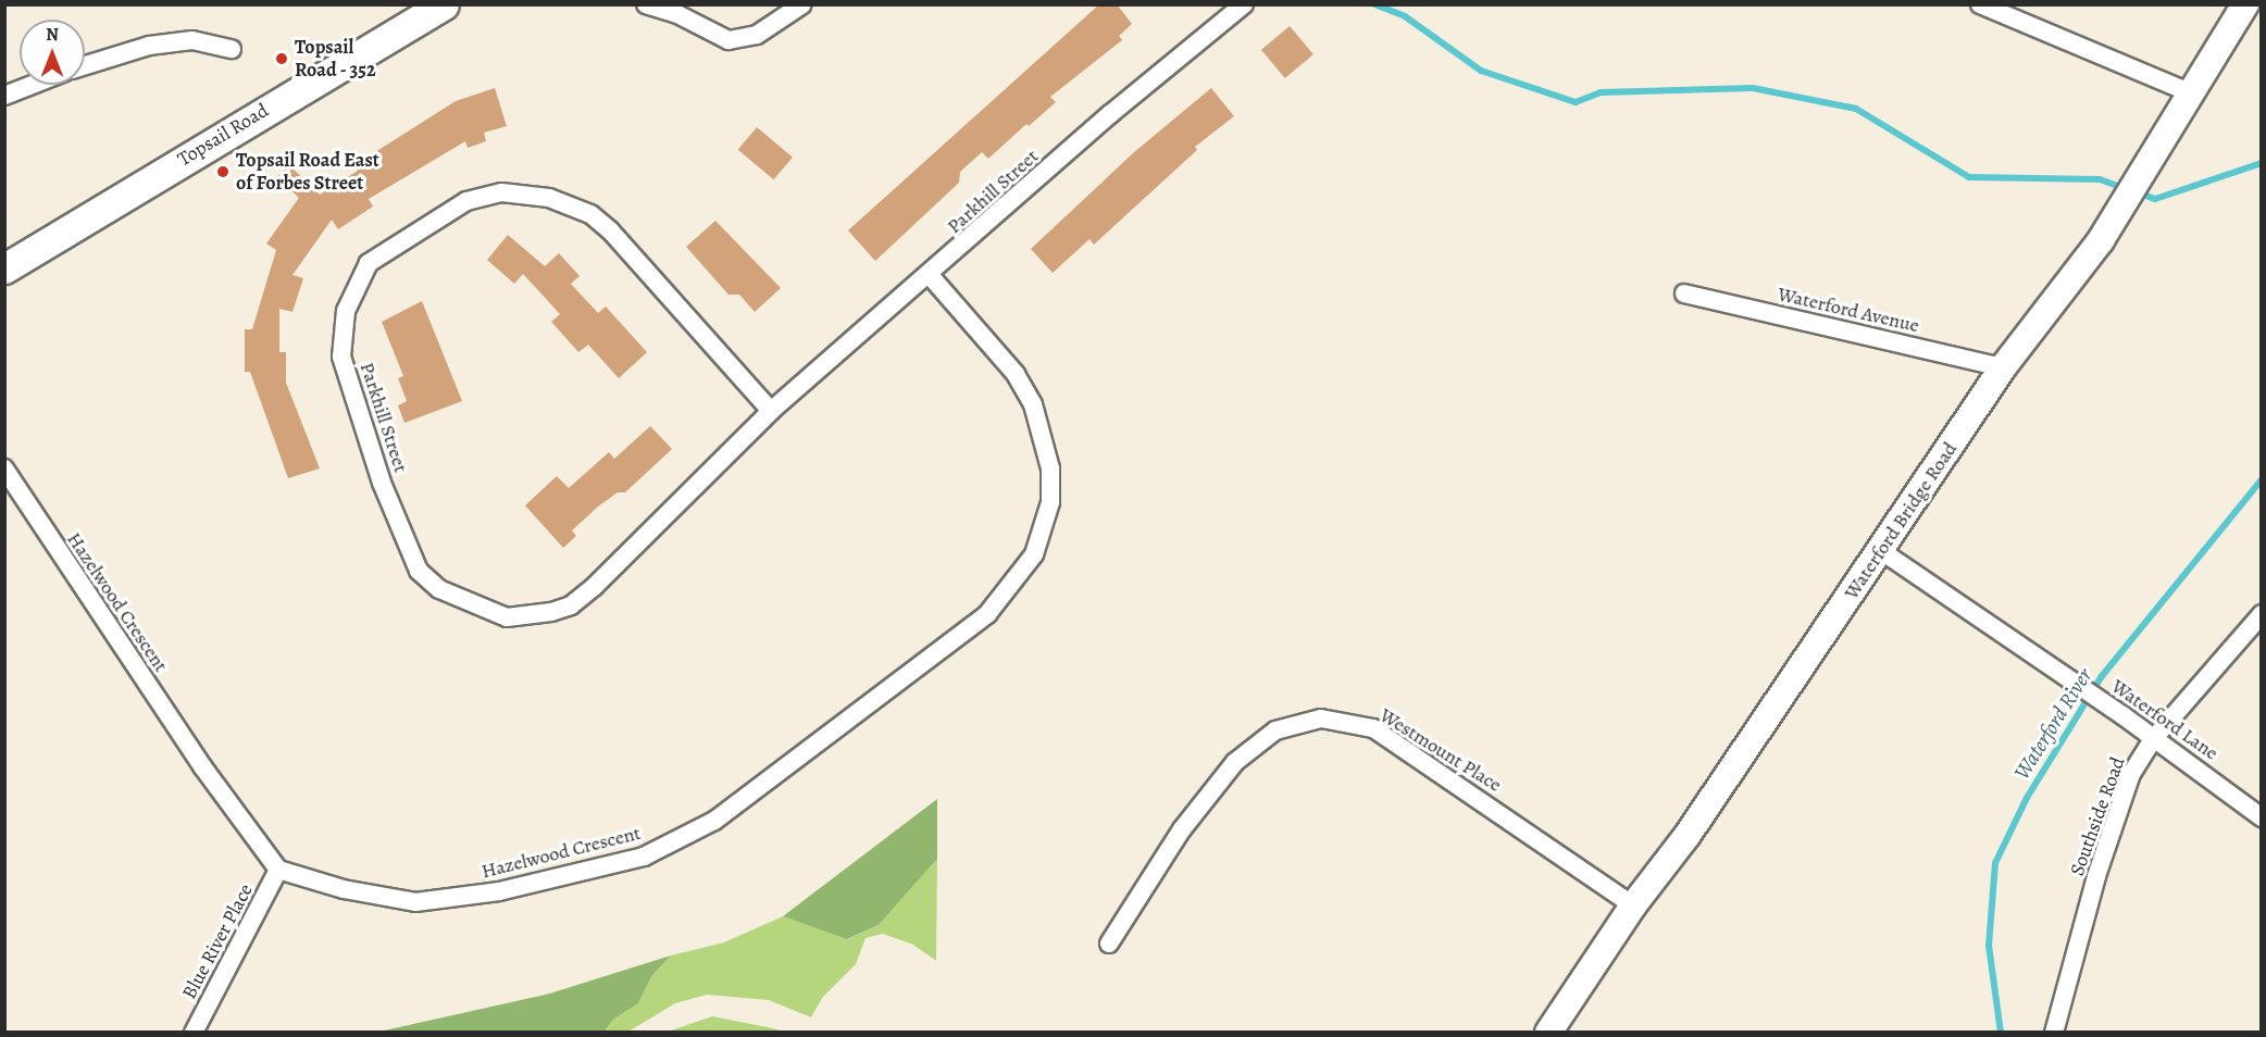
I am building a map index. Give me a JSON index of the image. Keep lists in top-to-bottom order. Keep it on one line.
{"streets":{"main road":["Topsail Road","Waterford Bridge Road"],"street":["Parkhill Street","Waterford Avenue","Hazelwood Crescent","Waterford Lane","Westmount Place","Southside Road","Blue River Place"]},"crossings":[["Parkhill Street","Hazelwood Crescent"],["Waterford Avenue","Waterford Bridge Road"],["Waterford Bridge Road","Waterford Lane"],["Waterford Bridge Road","Westmount Place"],["Hazelwood Crescent","Blue River Place"],["Waterford Lane","Southside Road"]],"water":["Waterford River"],"places":["Topsail Road - 352","Topsail Road East of Forbes Street"],"north":"top"}
